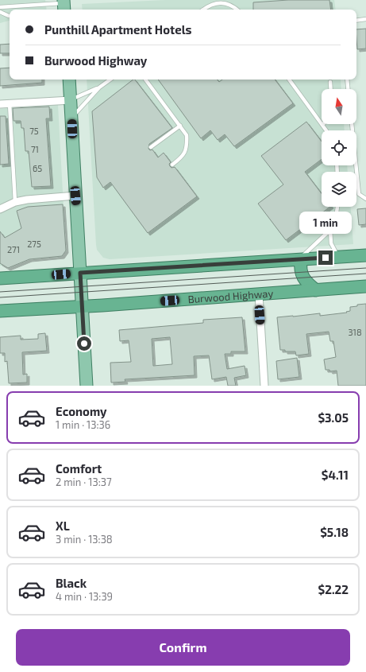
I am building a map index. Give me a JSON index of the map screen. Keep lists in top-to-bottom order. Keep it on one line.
{"streets":{"highway":["Burwood Highway"]},"house_numbers":["75","71","65","275","271","318"],"north":"top","page":{"banner":["Punthill Apartment Hotels","Burwood Highway"],"bubble":"1 min","list":[{"name":"Economy","note":"1 min · 13:36","value":"$3.05"},{"name":"Comfort","note":"2 min · 13:37","value":"$4.11"},{"name":"XL","note":"3 min · 13:38","value":"$5.18"},{"name":"Black","note":"4 min · 13:39","value":"$2.22"}],"buttons":"Confirm"}}
